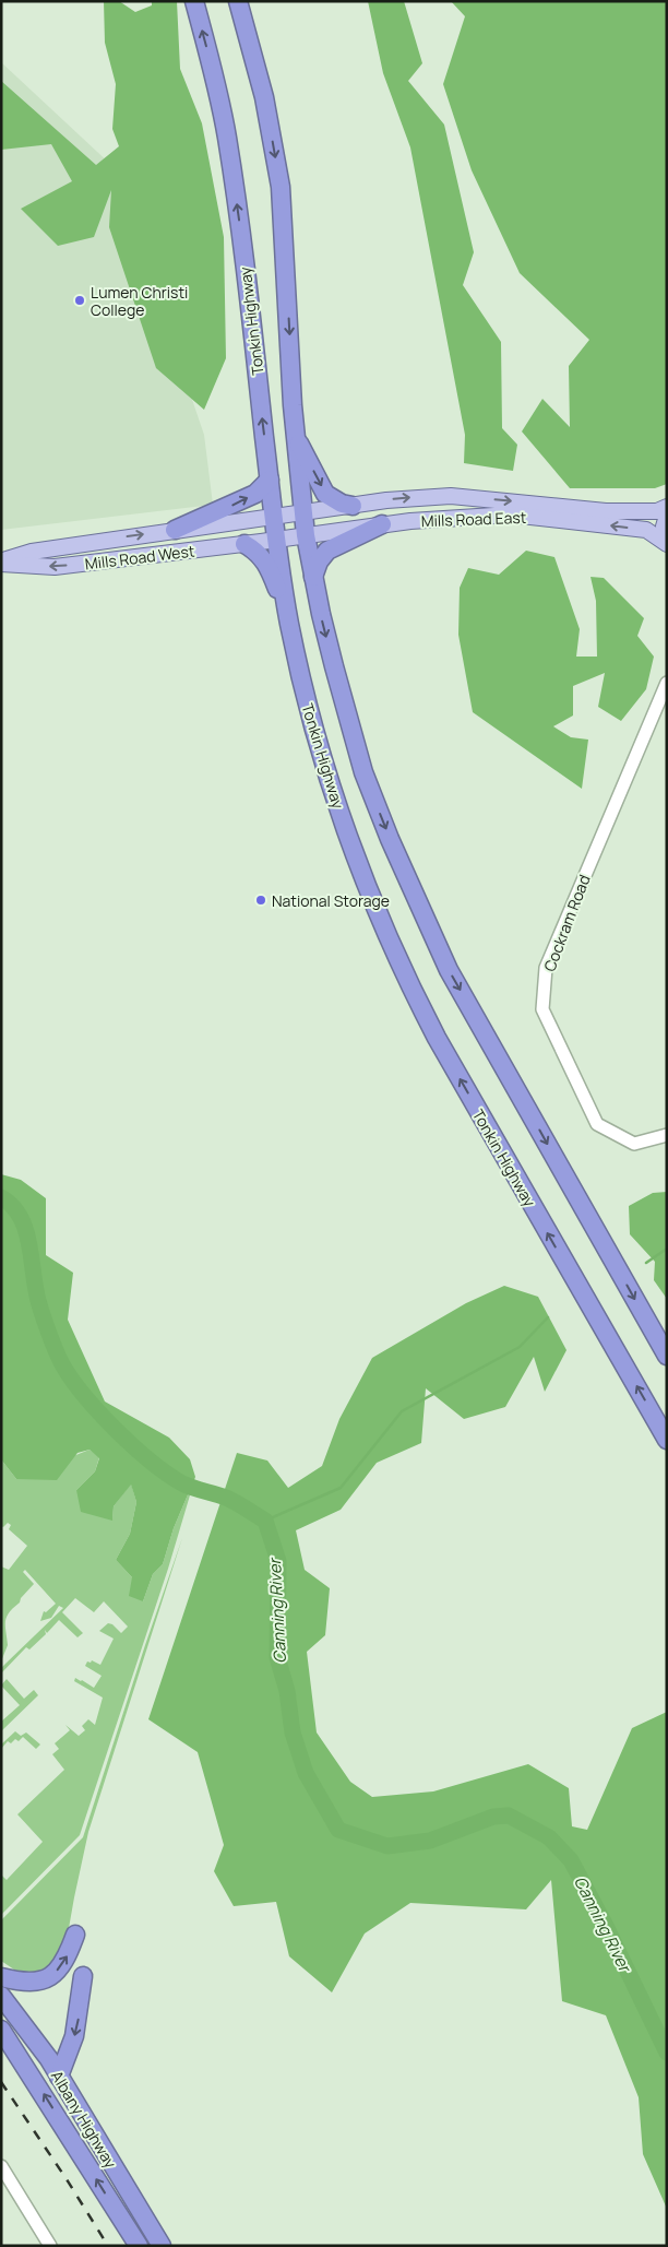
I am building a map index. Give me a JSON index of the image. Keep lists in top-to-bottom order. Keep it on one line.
{"streets":{"highway":["Tonkin Highway","Albany Highway"],"main road":["Mills Road East","Mills Road West"],"street":["Cockram Road"]},"crossings":[["Tonkin Highway","Mills Road East"],["Tonkin Highway","Mills Road West"],["Mills Road East","Mills Road West"]],"water":["Canning River"],"places":["Lumen Christi College","National Storage"]}
